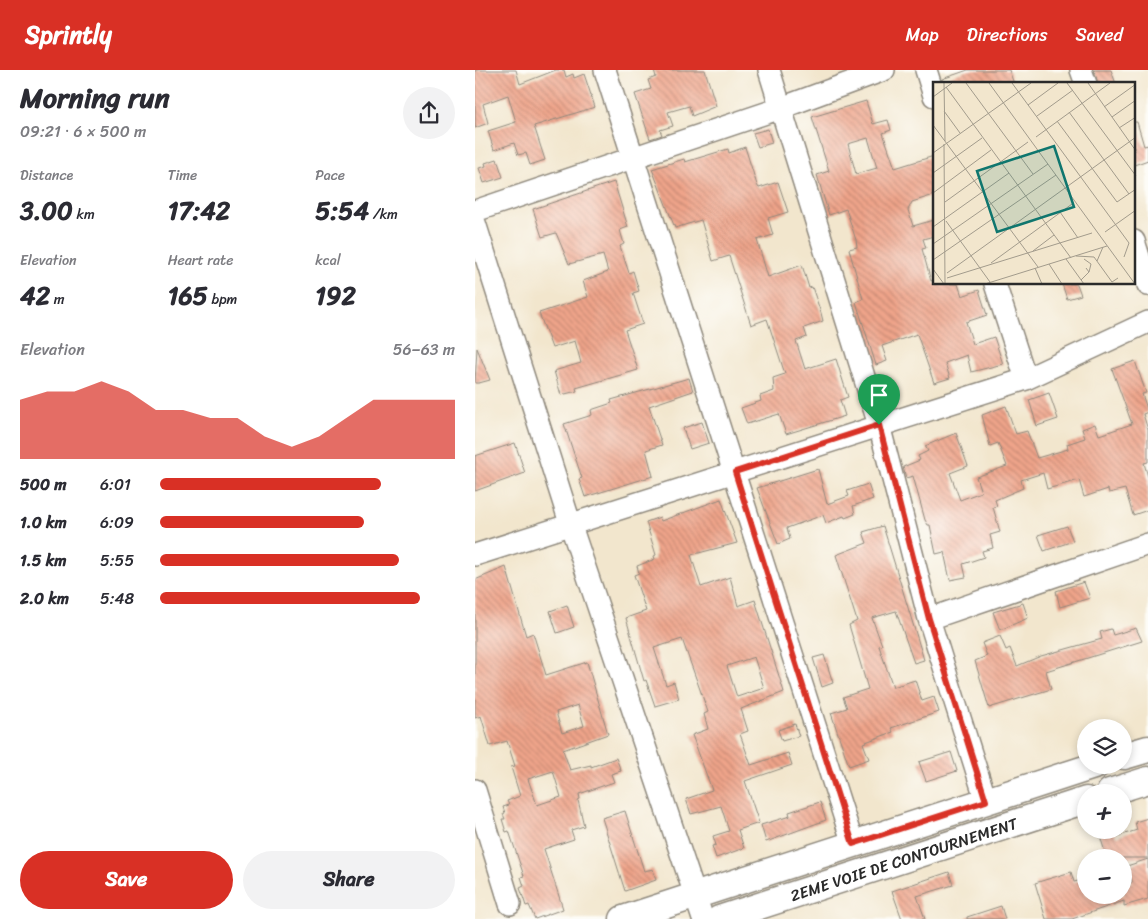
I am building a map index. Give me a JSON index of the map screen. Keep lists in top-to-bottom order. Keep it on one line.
{"streets":{"main road":["2EME VOIE DE CONTOURNEMENT"]},"page":{"header":"Sprintly","nav":["Map","Directions","Saved"],"heading":["Morning run","09:21 · 6 × 500 m"],"stats":[["Distance","3.00 km"],["Time","17:42"],["Pace","5:54 /km"],["Elevation","42 m"],["Heart rate","165 bpm"],["kcal","192"]],"chart":["Elevation","56–63 m"],"list":[{"name":"500 m","note":"6:01"},{"name":"1.0 km","note":"6:09"},{"name":"1.5 km","note":"5:55"},{"name":"2.0 km","note":"5:48"}],"map_buttons":["+","−"],"buttons":["Save","Share"]}}
